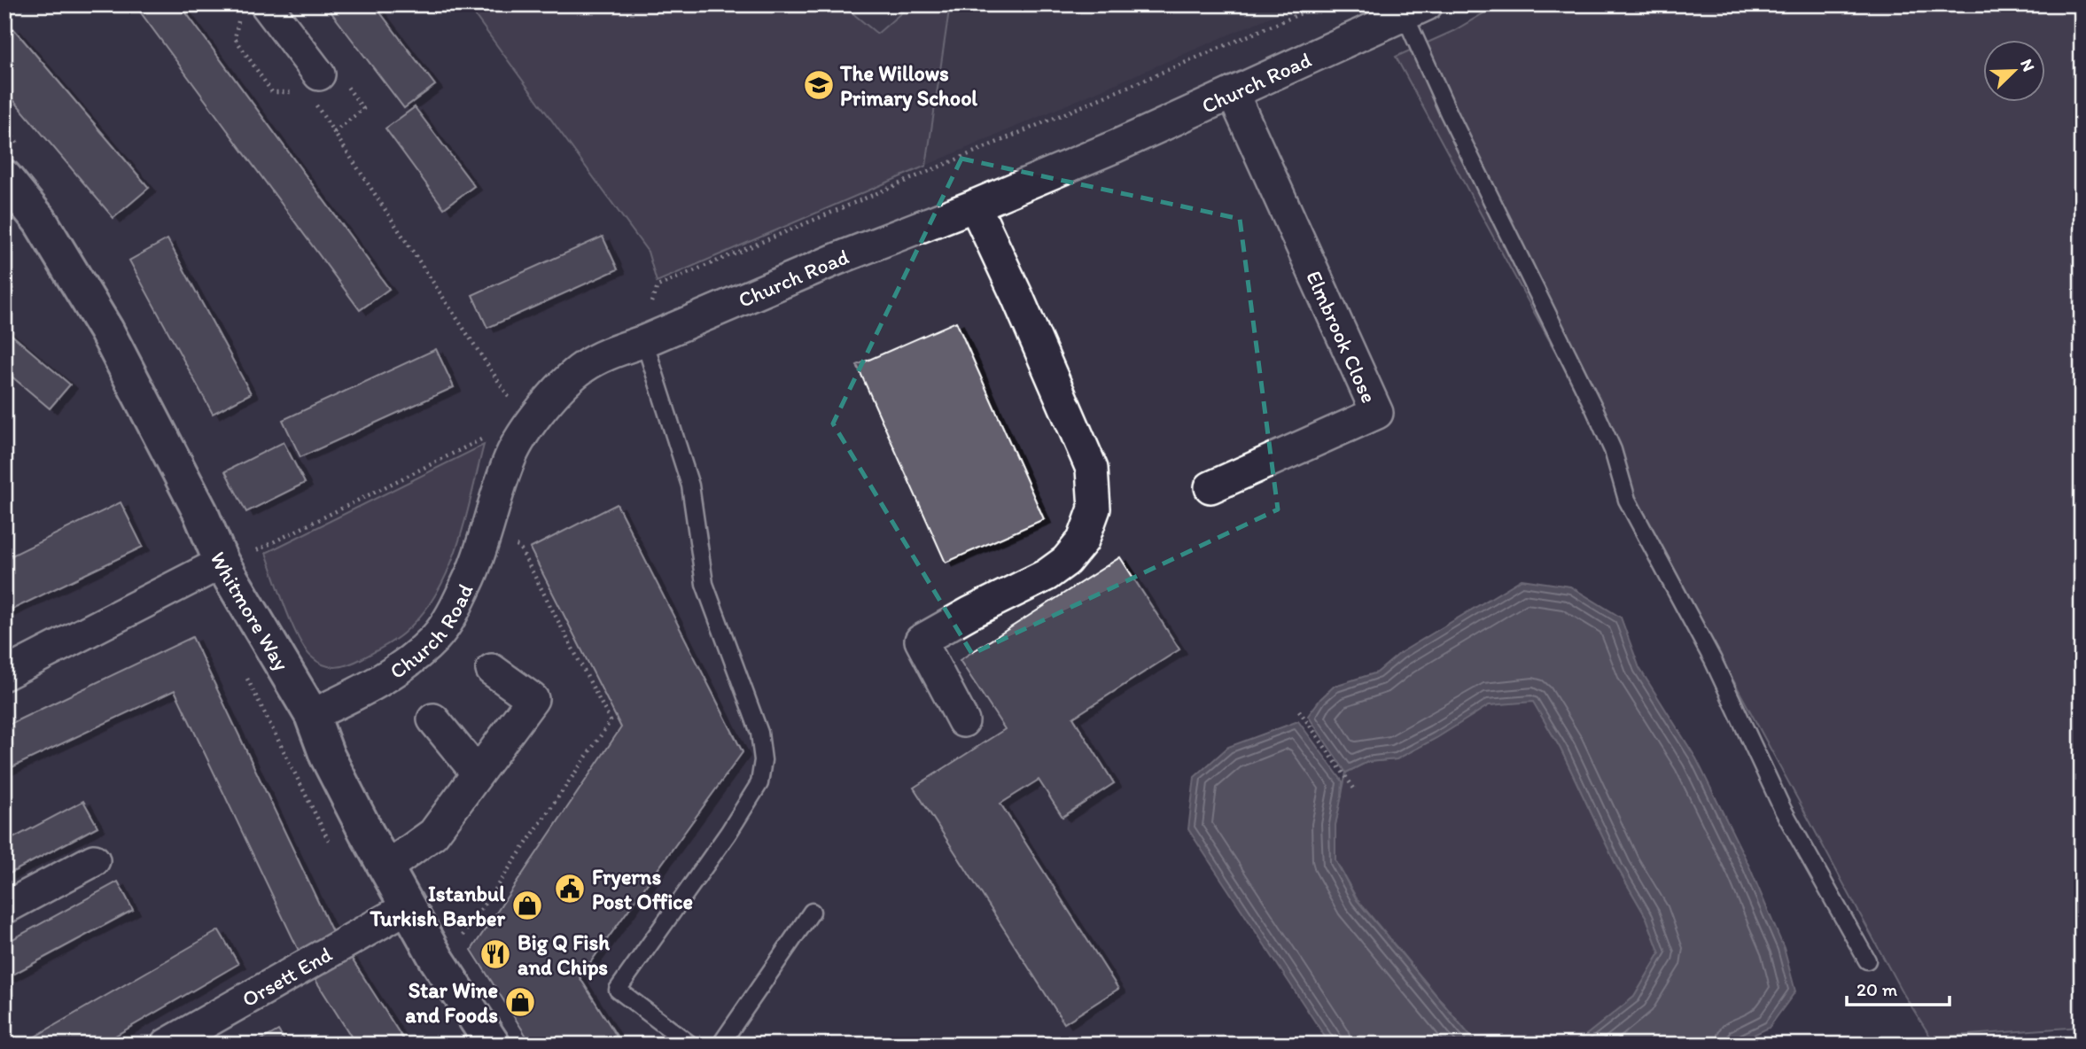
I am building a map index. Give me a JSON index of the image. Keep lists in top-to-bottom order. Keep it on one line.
{"streets":{"street":["Church Road","Elmbrook Close","Whitmore Way","Orsett End"]},"crossings":[["Church Road","Elmbrook Close"],["Church Road","Whitmore Way"],["Whitmore Way","Orsett End"]],"places":{"school or university":["The Willows Primary School"],"public building":["Fryerns Post Office"],"shop":["Istanbul Turkish Barber","Star Wine and Foods"],"restaurant":["Big Q Fish and Chips"]},"scale_bar":"20 m","north":"top right"}
